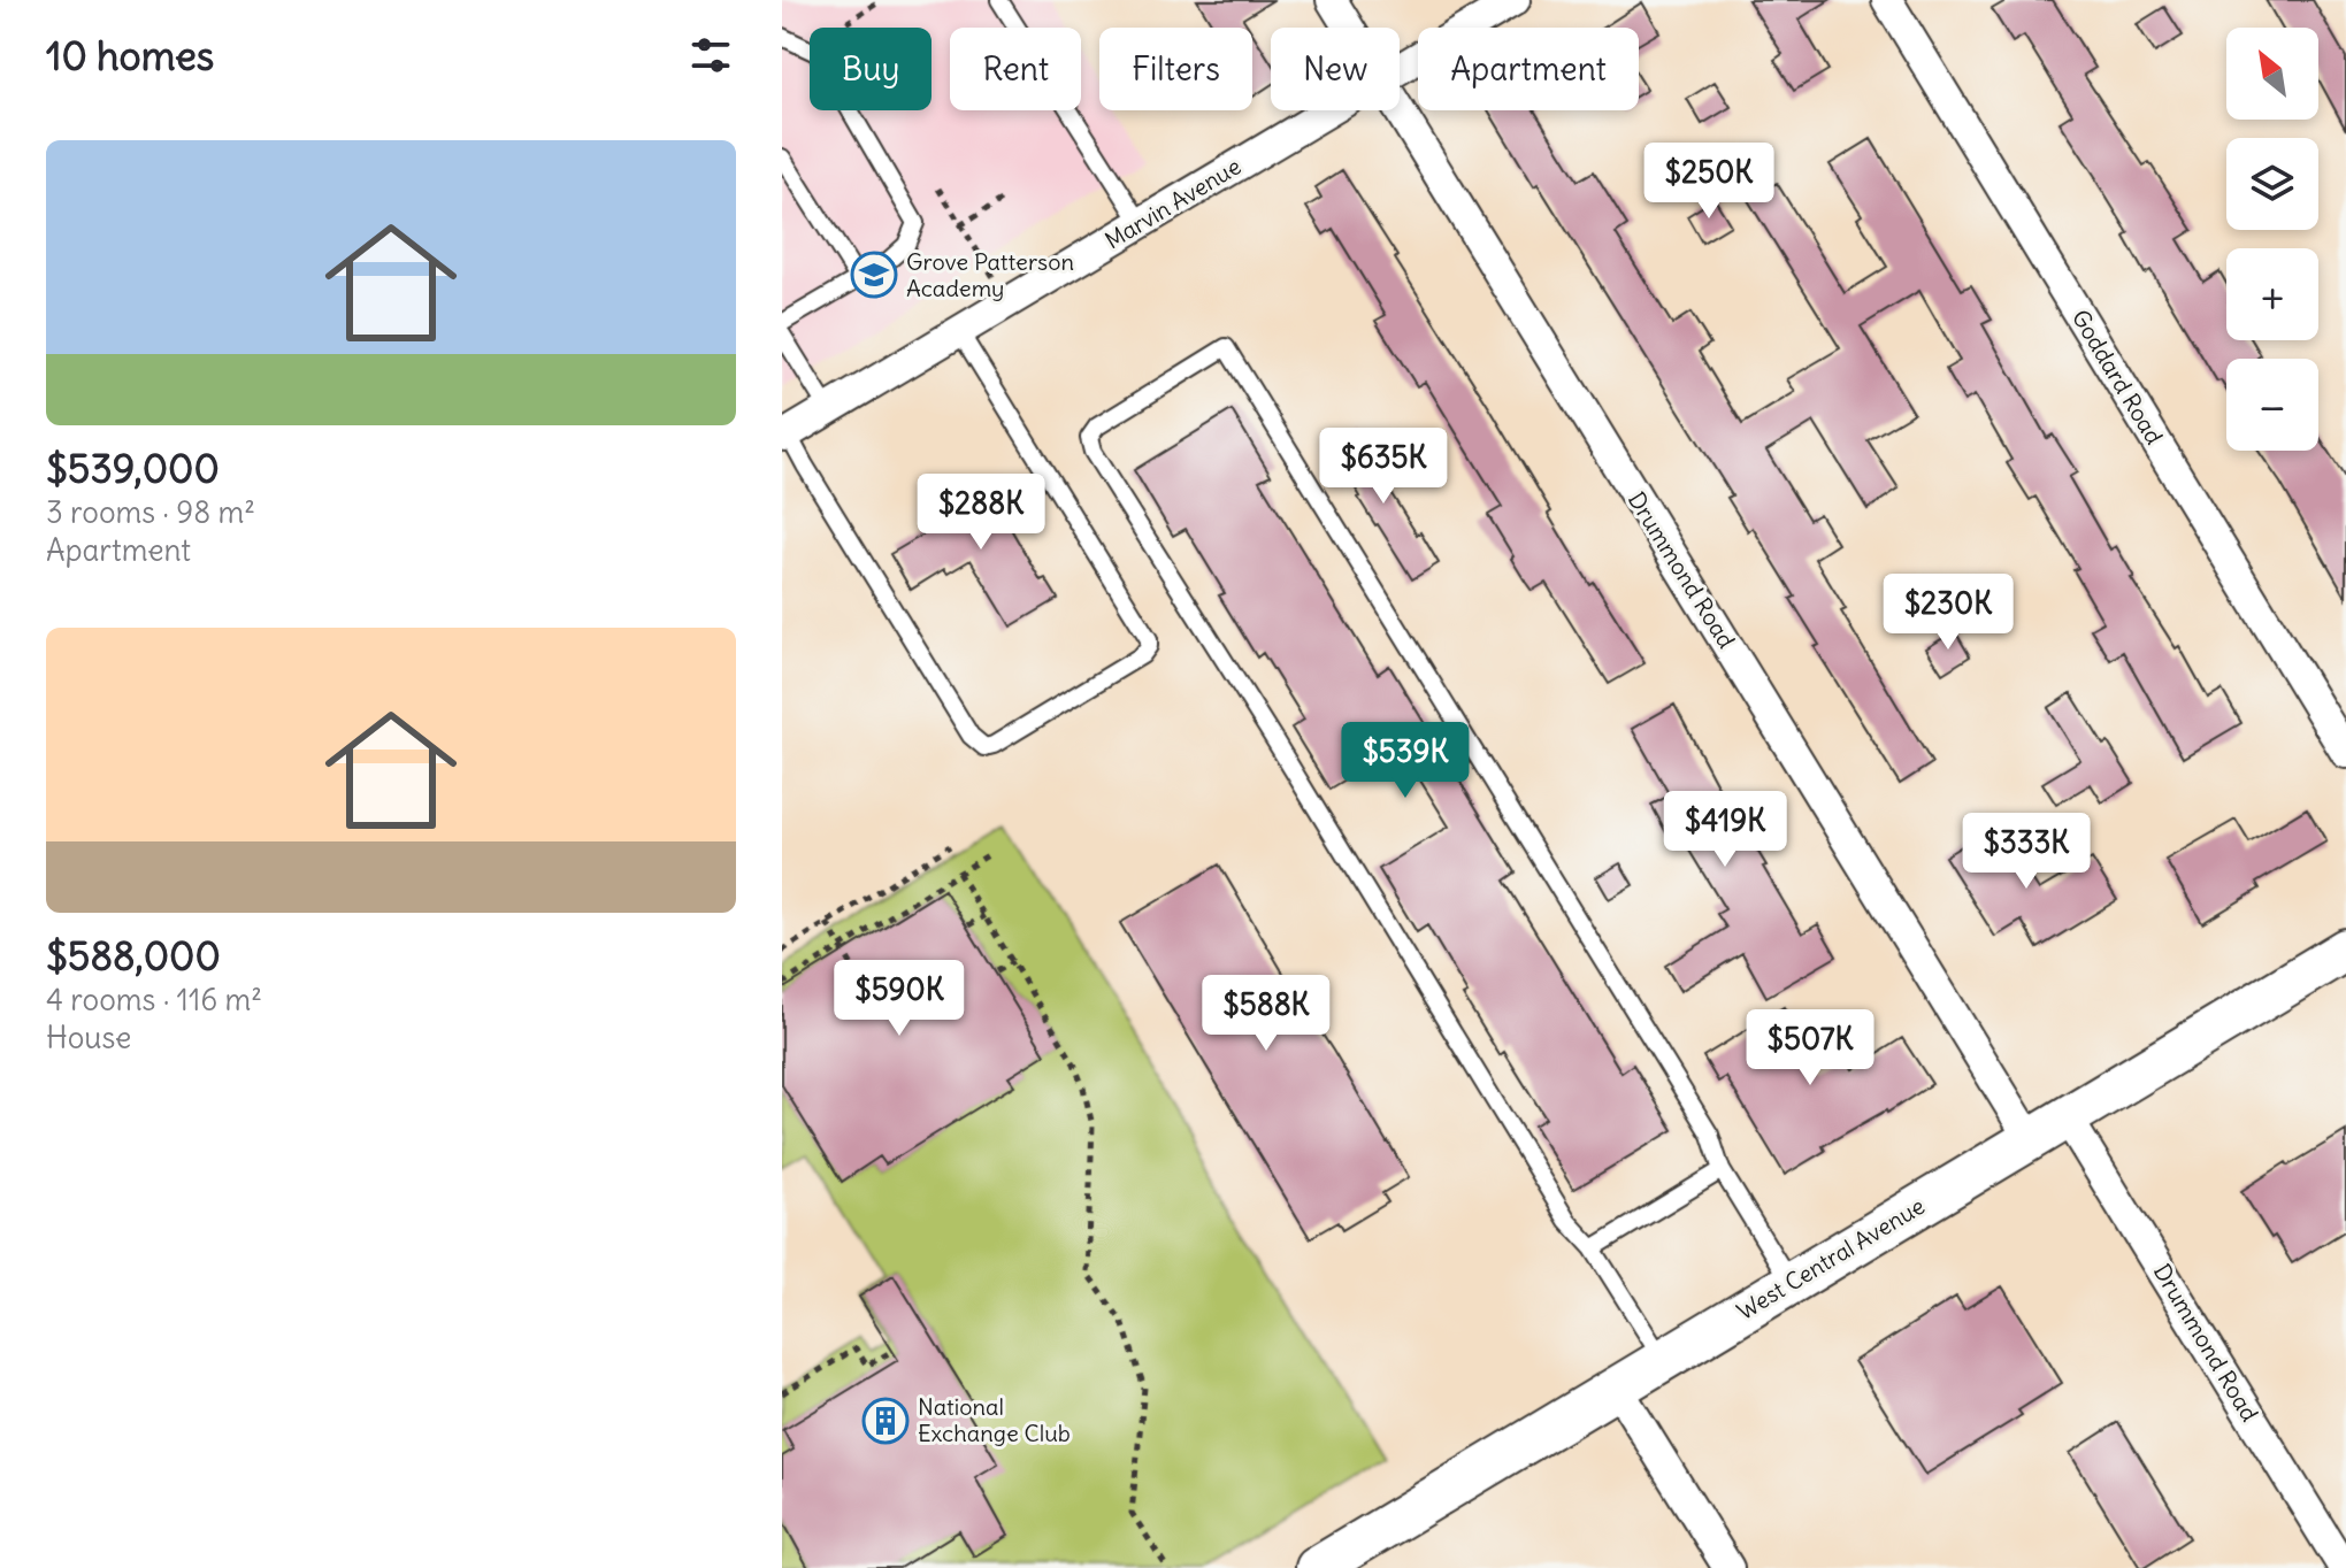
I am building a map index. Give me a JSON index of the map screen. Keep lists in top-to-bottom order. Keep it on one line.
{"streets":{"main road":["West Central Avenue"],"street":["Marvin Avenue","Goddard Road","Drummond Road"]},"crossings":[["Drummond Road","West Central Avenue"]],"places":{"school or university":["Grove Patterson Academy"],"building":["National Exchange Club"]},"north":"top left","page":{"heading":"10 homes","map_buttons":["+","−"],"chip":["Buy","Rent","Filters","New","Apartment"],"list":[{"name":"$539,000","note":"3 rooms · 98 m² · Apartment"},{"name":"$588,000","note":"4 rooms · 116 m² · House"}],"price":["$250K","$635K","$288K","$230K","$539K","$419K","$333K","$590K","$588K","$507K"]}}
